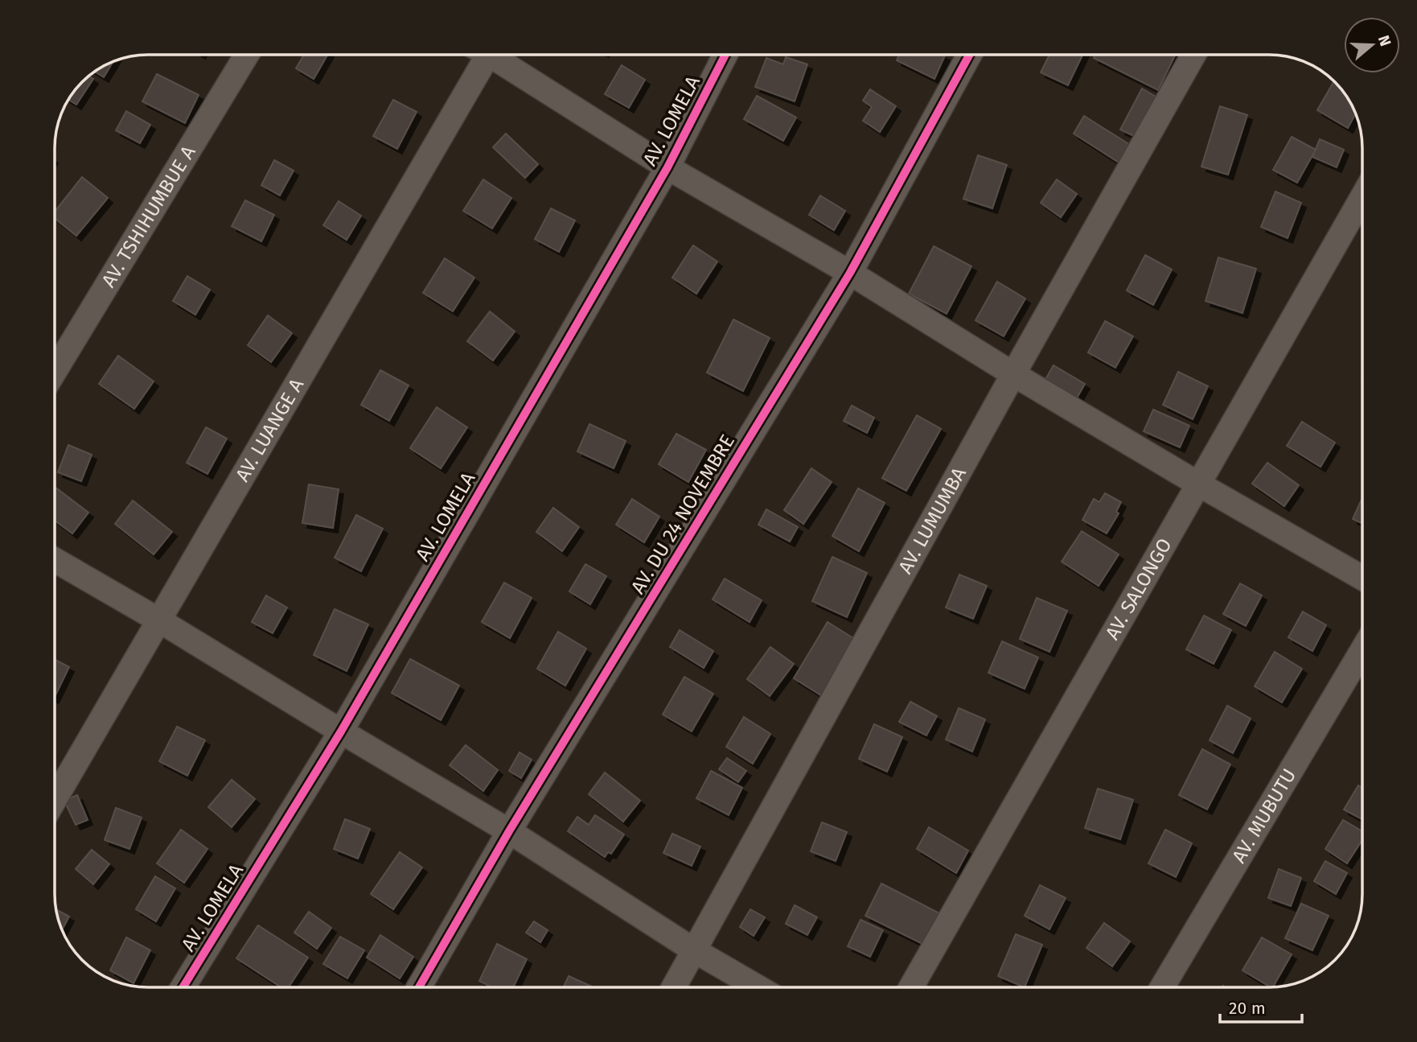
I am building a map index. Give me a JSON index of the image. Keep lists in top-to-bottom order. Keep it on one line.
{"streets":{"street":["AV. LOMELA","AV. TSHIHUMBUE A","AV. LUANGE A","AV. DU 24 NOVEMBRE","AV. LUMUMBA","AV. SALONGO","AV. MUBUTU"]},"scale_bar":"20 m","north":"right"}
